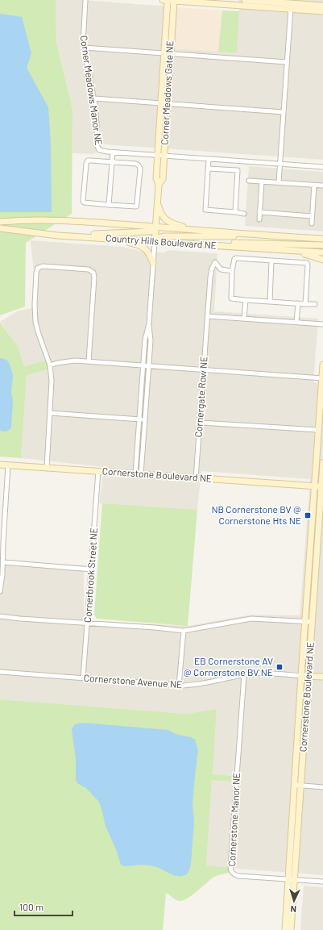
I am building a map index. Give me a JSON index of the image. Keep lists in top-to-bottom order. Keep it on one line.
{"streets":{"street":["Corner Meadows Manor NE","Corner Meadows Gate NE","Country Hills Boulevard NE","Cornergate Row NE","Cornerstone Boulevard NE","Cornerbrook Street NE","Cornerstone Avenue NE","Cornerstone Manor NE"]},"crossings":[["Corner Meadows Manor NE","Corner Meadows Gate NE"],["Corner Meadows Gate NE","Country Hills Boulevard NE"],["Cornergate Row NE","Cornerstone Boulevard NE"],["Cornerstone Boulevard NE","Cornerbrook Street NE"],["Cornerstone Boulevard NE","Cornerstone Avenue NE"],["Cornerstone Boulevard NE","Cornerstone Manor NE"],["Cornerbrook Street NE","Cornerstone Avenue NE"],["Cornerstone Avenue NE","Cornerstone Manor NE"]],"places":{"transit":["NB Cornerstone BV @ Cornerstone Hts NE","EB Cornerstone AV @ Cornerstone BV NE"]},"scale_bar":"100 m","north":"bottom"}
